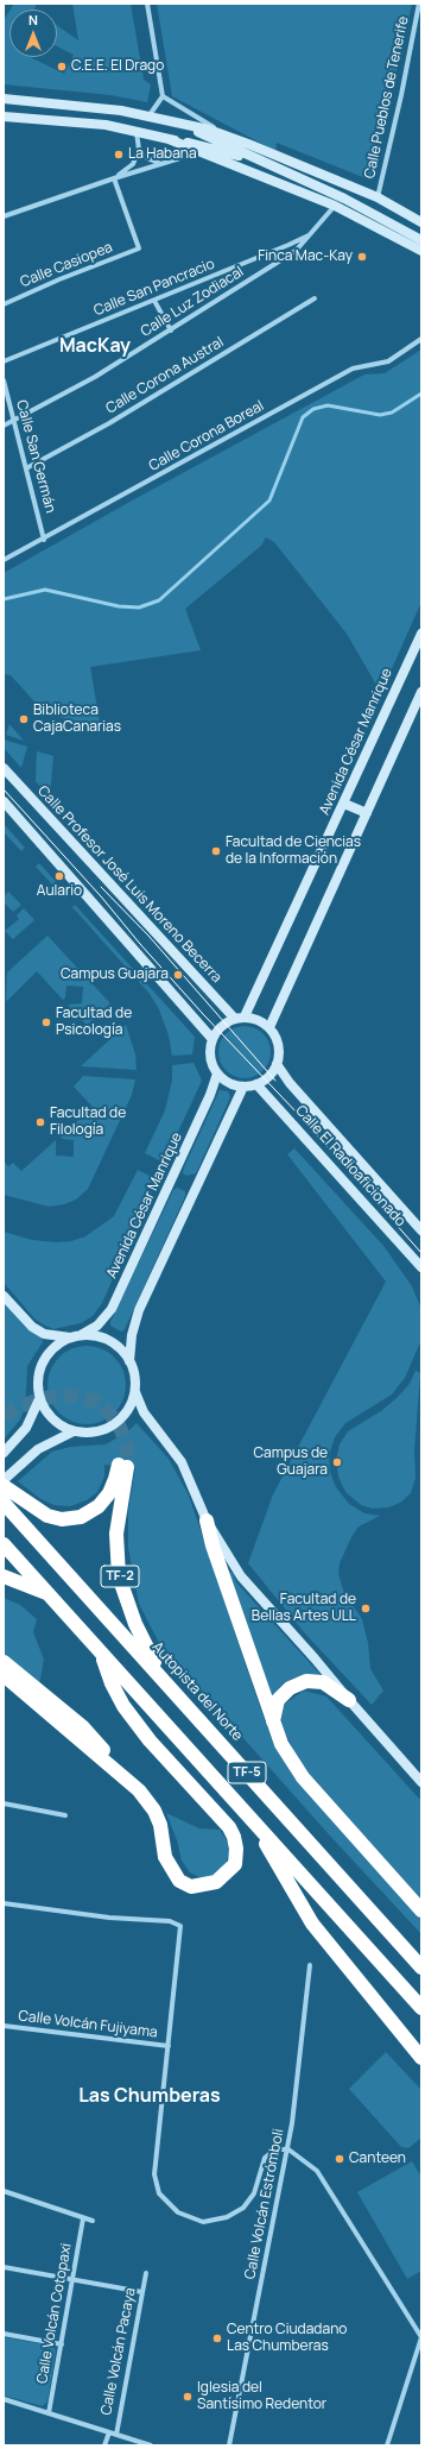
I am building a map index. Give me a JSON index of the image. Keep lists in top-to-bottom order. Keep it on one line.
{"streets":{"highway":["TF-2","Autopista del Norte","TF-5"],"street":["Calle Pueblos de Tenerife","Calle Casiopea","Calle San Pancracio","Calle Luz Zodiacal","Calle Corona Austral","Calle Corona Boreal","Calle San Germán","Avenida César Manrique","Calle Profesor José Luis Moreno Becerra","Calle El Radioaficionado","Calle Volcán Fujiyama","Calle Volcán Estrómboli","Calle Volcán Cotopaxi","Calle Volcán Pacaya"]},"crossings":[["Calle San Pancracio","Calle Luz Zodiacal"],["Calle Luz Zodiacal","Calle San Germán"],["Calle Corona Austral","Calle San Germán"],["Calle Corona Boreal","Calle San Germán"],["Avenida César Manrique","Calle Profesor José Luis Moreno Becerra"],["Avenida César Manrique","Calle El Radioaficionado"],["Calle Profesor José Luis Moreno Becerra","Calle El Radioaficionado"],["TF-2","Autopista del Norte"]],"districts":["MacKay","Las Chumberas"],"places":["C.E.E. El Drago","La Habana","Finca Mac-Kay","Biblioteca CajaCanarias","Facultad de Ciencias de la Información","Aulario","Campus Guajara","Facultad de Psicología","Facultad de Filología","Campus de Guajara","Facultad de Bellas Artes ULL","Canteen","Centro Ciudadano Las Chumberas","Iglesia del Santísimo Redentor"],"north":"top"}
